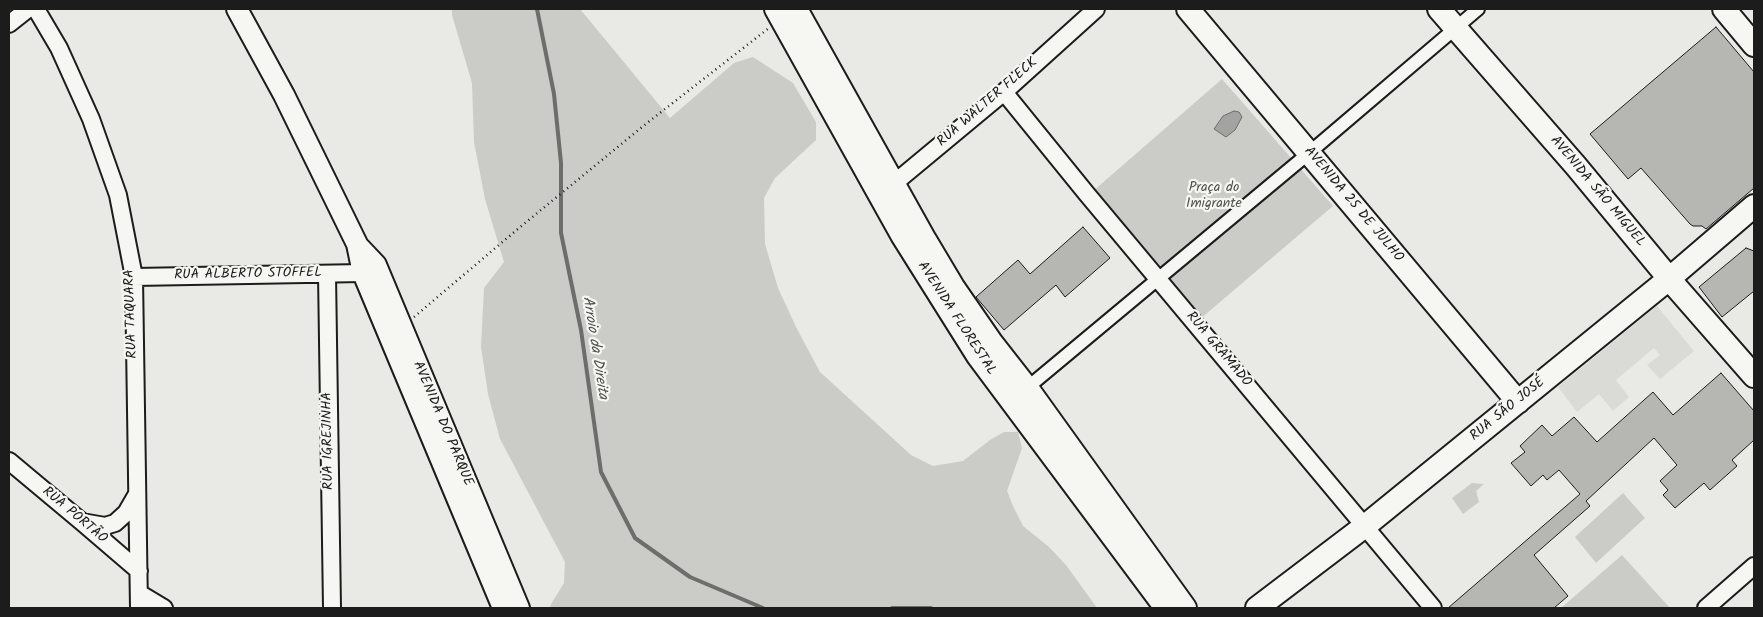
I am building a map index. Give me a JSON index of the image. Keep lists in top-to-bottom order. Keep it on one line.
{"streets":{"main road":["AVENIDA SÃO MIGUEL","AVENIDA 25 DE JULHO","AVENIDA FLORESTAL","RUA SÃO JOSÉ"],"street":["RUA WALTER FLECK","RUA ALBERTO STOFFEL","RUA TAQUARA","RUA GRAMADO","AVENIDA DO PARQUE","RUA IGREJINHA","RUA PORTÃO"]},"crossings":[["RUA WALTER FLECK","AVENIDA FLORESTAL"],["RUA WALTER FLECK","RUA GRAMADO"],["AVENIDA SÃO MIGUEL","RUA SÃO JOSÉ"],["AVENIDA 25 DE JULHO","RUA SÃO JOSÉ"],["RUA ALBERTO STOFFEL","RUA TAQUARA"],["RUA ALBERTO STOFFEL","AVENIDA DO PARQUE"],["RUA ALBERTO STOFFEL","RUA IGREJINHA"],["RUA TAQUARA","RUA PORTÃO"],["RUA GRAMADO","RUA SÃO JOSÉ"]],"water":["Arroio da Direita"],"parks":["Praça do Imigrante"]}
